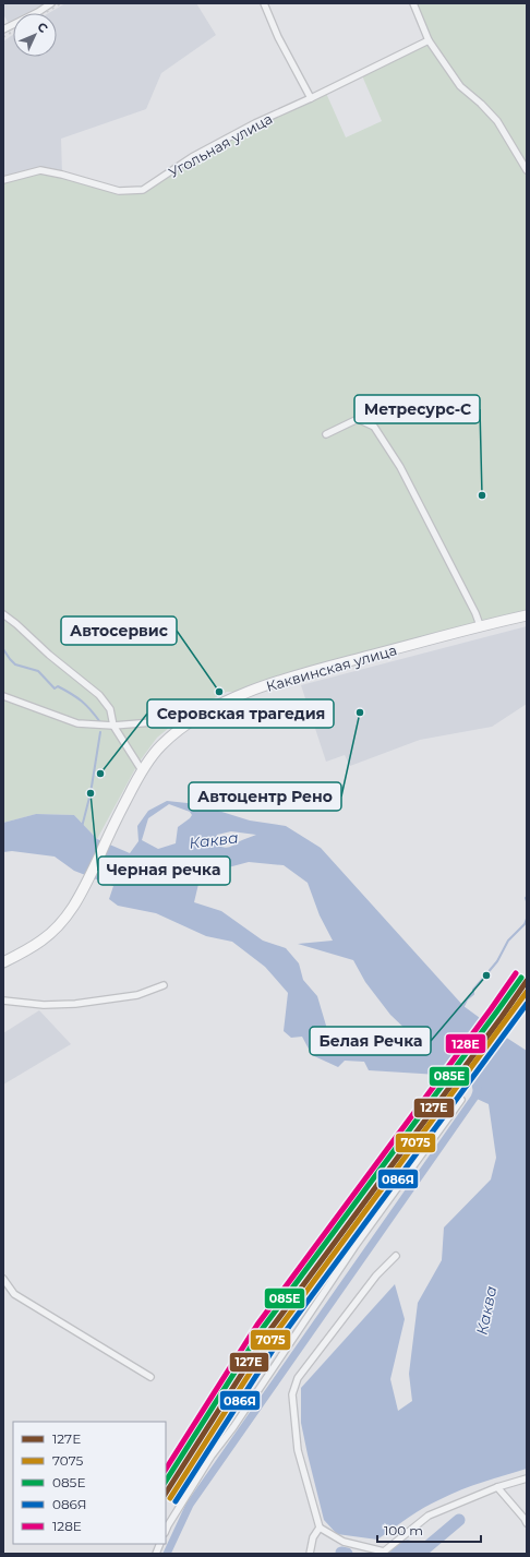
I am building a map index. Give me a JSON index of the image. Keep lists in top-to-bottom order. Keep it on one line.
{"streets":{"main road":["Каквинская улица"],"street":["Угольная улица"]},"water":["Каква"],"places":["Метресурс-С","Автосервис","Автоцентр Рено","Серовская трагедия","Черная речка","Белая Речка"],"lines":["transit line 128Е","transit line 085Е","transit line 127Е","transit line 7075","transit line 086Я"],"legend":["127Е","7075","085Е","086Я","128Е"],"scale_bar":"100 m","north":"top right"}
